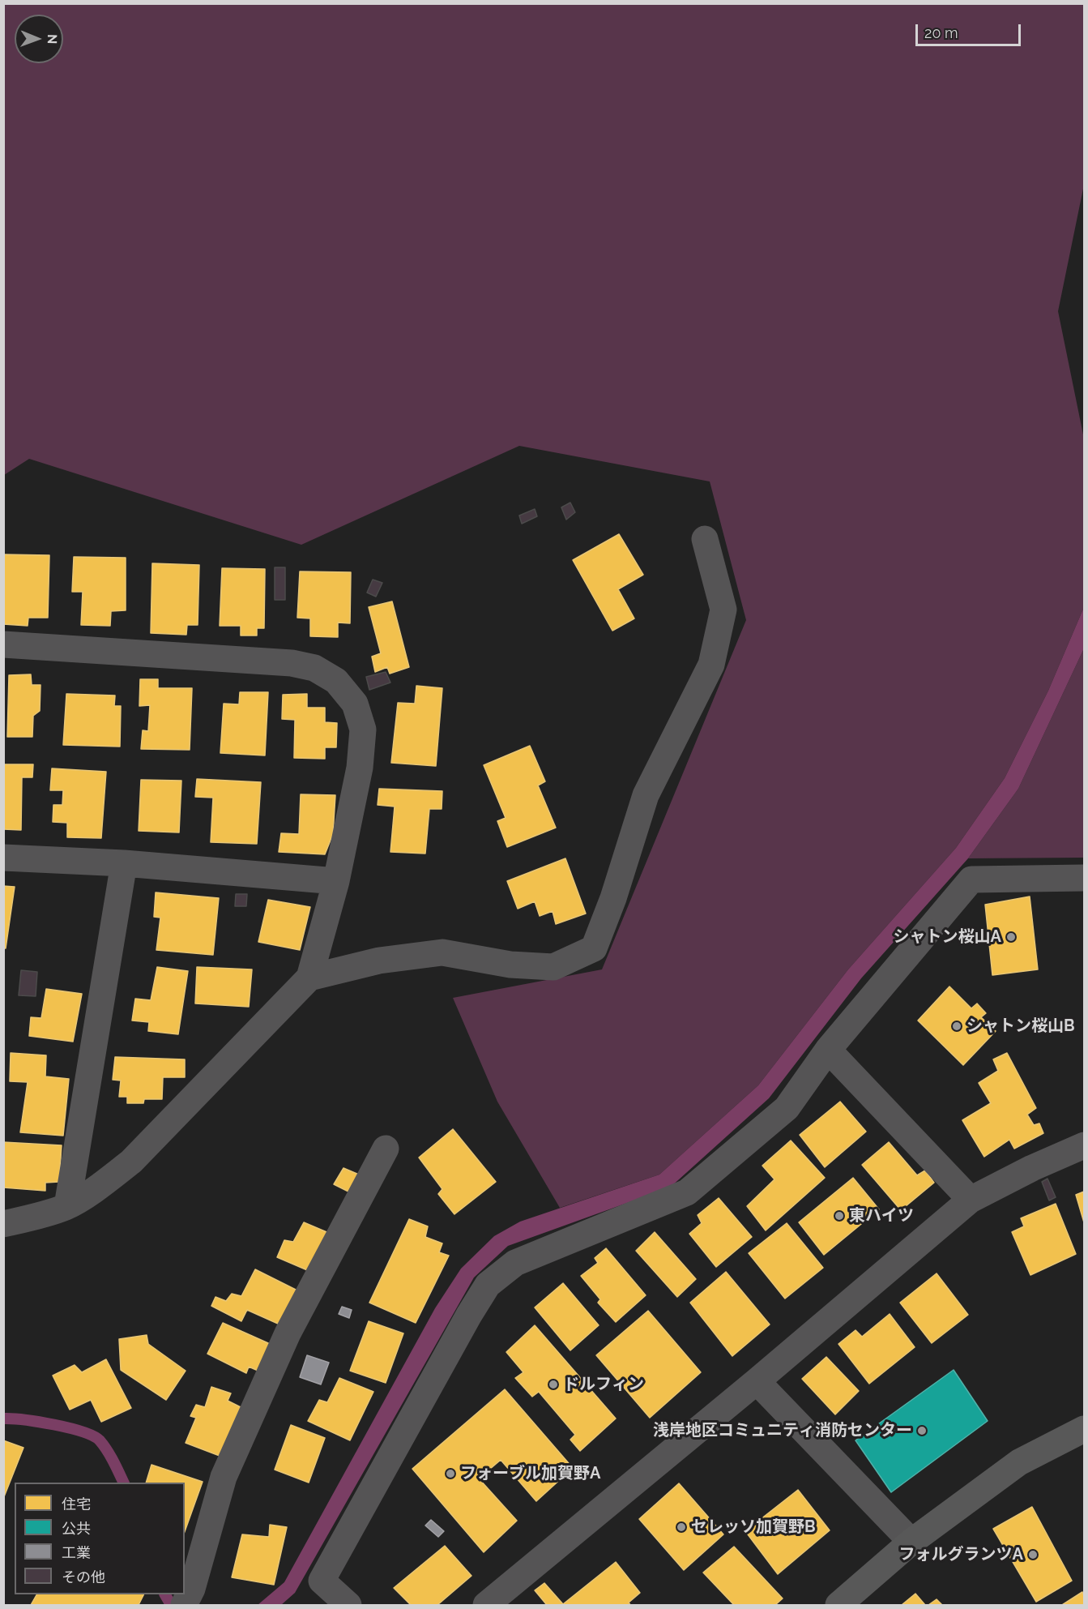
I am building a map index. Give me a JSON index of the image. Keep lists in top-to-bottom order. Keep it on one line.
{"places":["シャトン桜山A","シャトン桜山B","東ハイツ","ドルフィン","浅岸地区コミュニティ消防センター","フォーブル加賀野A","セレッソ加賀野B","フォルグランツA"],"legend":["住宅","公共","工業","その他"],"scale_bar":"20 m","north":"right"}
